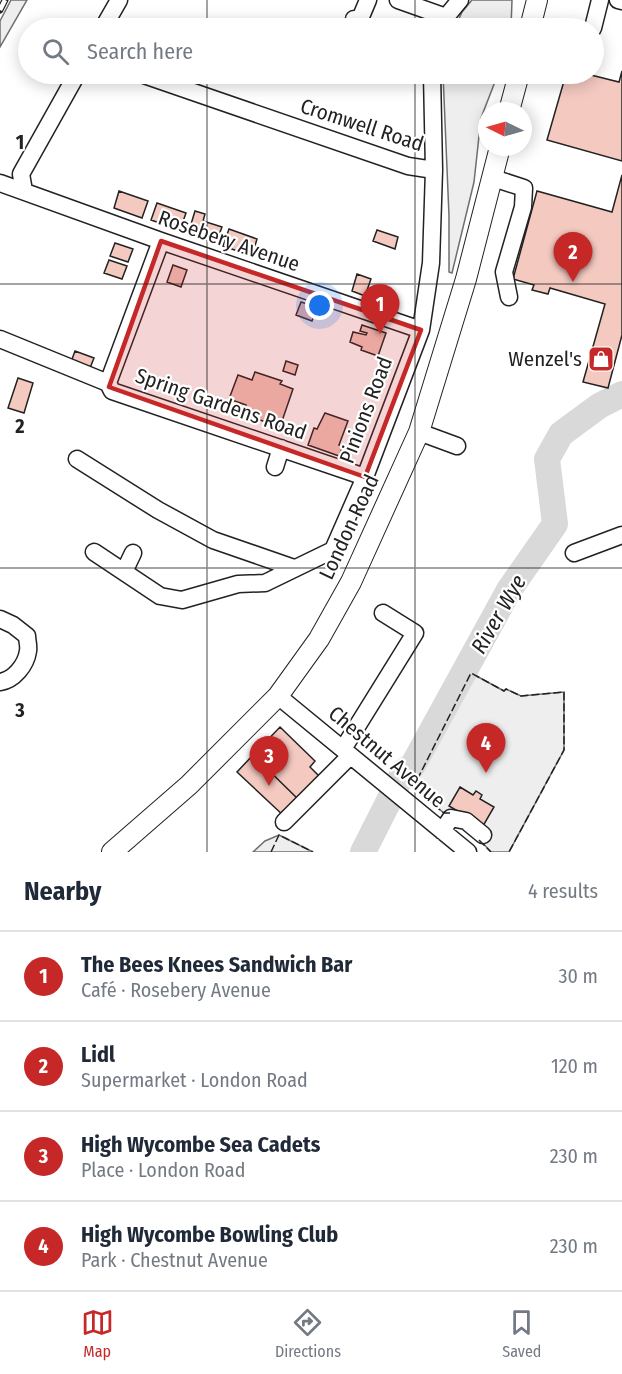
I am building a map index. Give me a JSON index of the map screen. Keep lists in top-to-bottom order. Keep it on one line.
{"streets":{"main road":["London Road"],"street":["Cromwell Road","Rosebery Avenue","Spring Gardens Road","Pinions Road","Chestnut Avenue"]},"crossings":[["Cromwell Road","Pinions Road"],["Rosebery Avenue","Spring Gardens Road"],["Rosebery Avenue","Pinions Road"],["Spring Gardens Road","Pinions Road"],["London Road","Chestnut Avenue"]],"water":["River Wye"],"places":{"shop":["Wenzel's"]},"north":"left","page":{"search":"Search here","pins":["2","1","4","3"],"heading":["Nearby","4 results"],"list":[{"mark":"1","name":"The Bees Knees Sandwich Bar","note":"Café · Rosebery Avenue","value":"30 m"},{"mark":"2","name":"Lidl","note":"Supermarket · London Road","value":"120 m"},{"mark":"3","name":"High Wycombe Sea Cadets","note":"Place · London Road","value":"230 m"},{"mark":"4","name":"High Wycombe Bowling Club","note":"Park · Chestnut Avenue","value":"230 m"}],"nav":["Map","Directions","Saved"]},"grid":{"rows":["1","2","3"]}}
